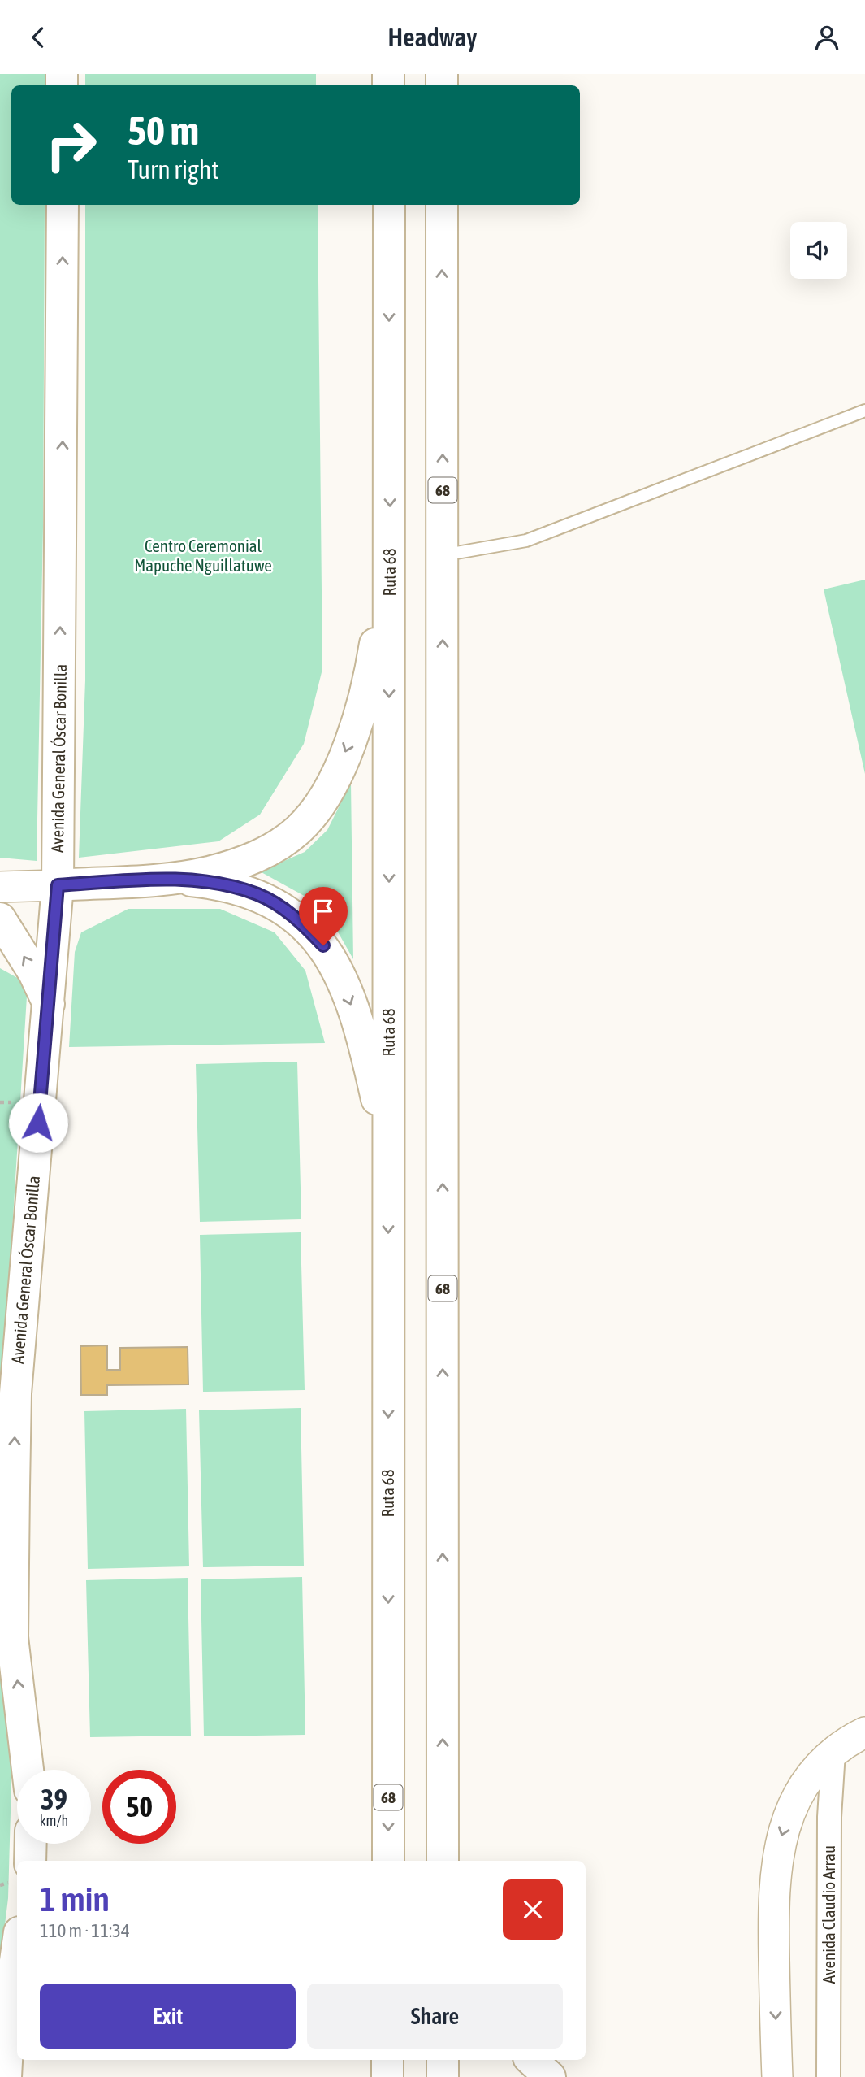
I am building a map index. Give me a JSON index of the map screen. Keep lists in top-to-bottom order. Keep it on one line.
{"streets":{"main road":["68","Ruta 68","Avenida General Óscar Bonilla"],"street":["Avenida Claudio Arrau"]},"one_way":["Avenida General Óscar Bonilla"],"parks":["Centro Ceremonial Mapuche Nguillatuwe"],"page":{"header":"Headway","turn":["50 m","Turn right"],"speed":"39 km/h","limit":"50","heading":["1 min","110 m · 11:34"],"buttons":["Exit","Share"]}}
